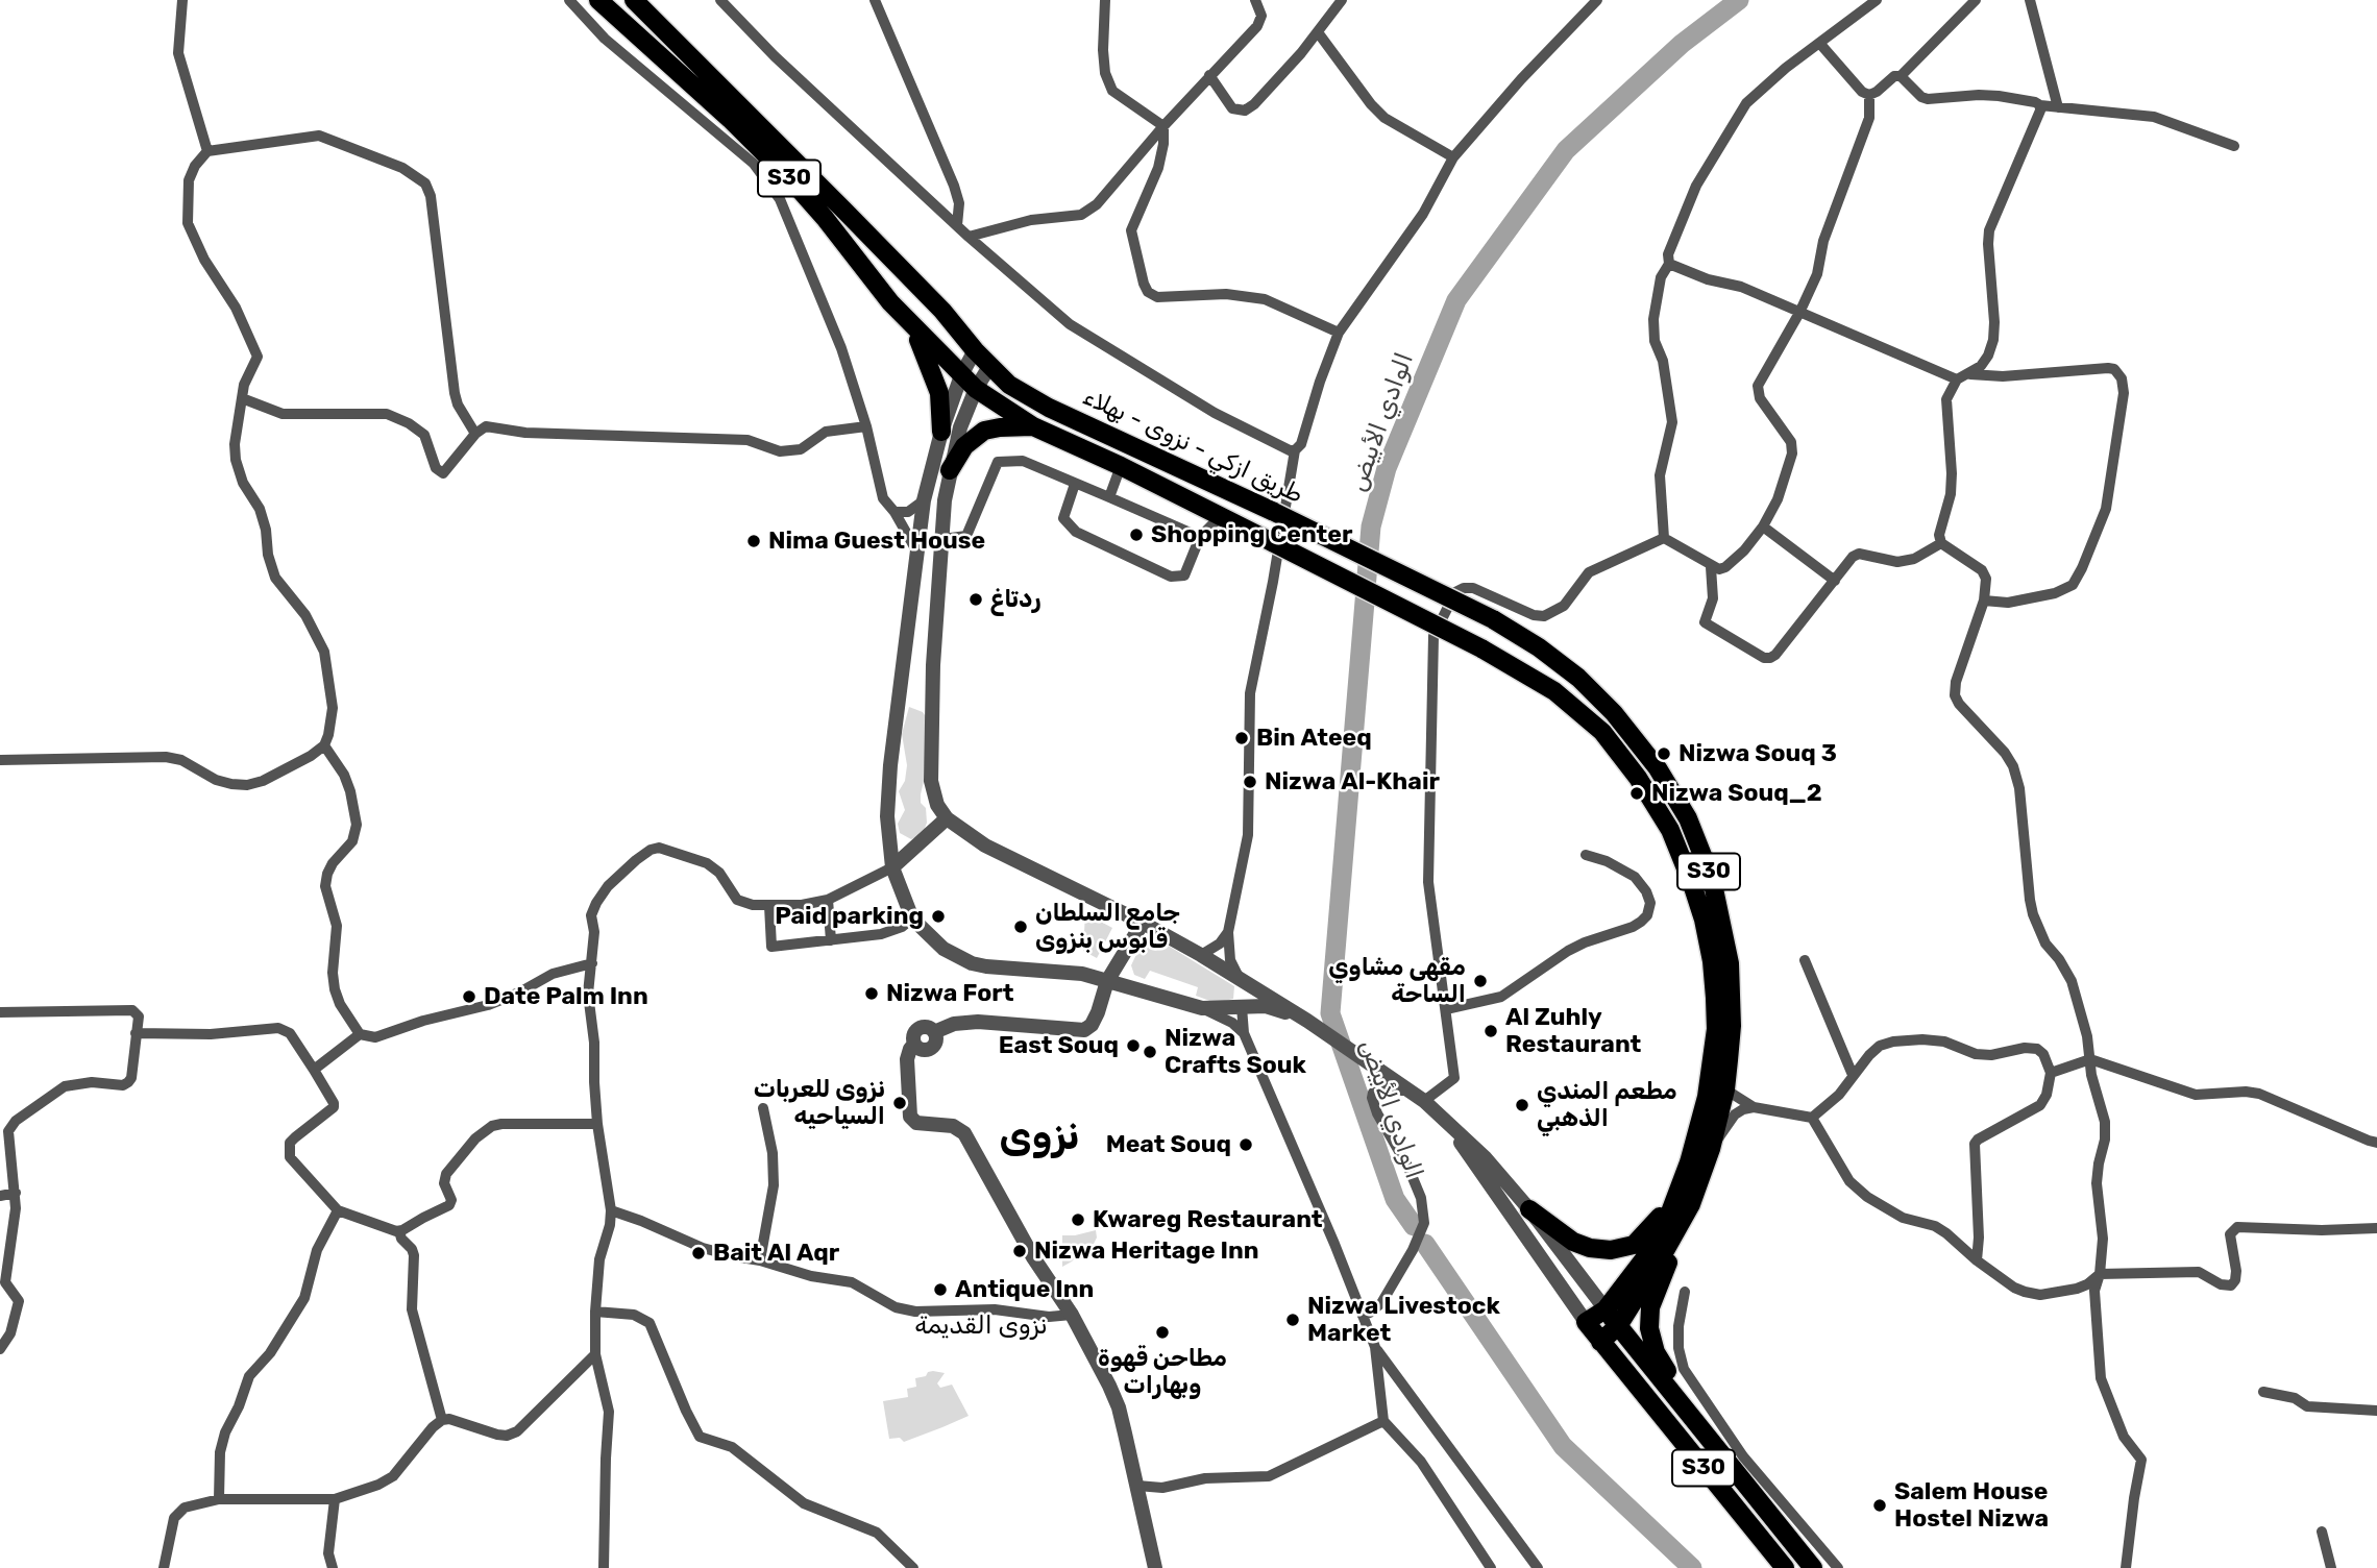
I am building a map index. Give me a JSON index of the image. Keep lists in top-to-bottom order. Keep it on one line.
{"streets":{"main road":["S30","طريق ازكي - نزوى - بهلاء"]},"crossings":[["S30","طريق ازكي - نزوى - بهلاء"]],"districts":["نزوى","نزوى القديمة"],"water":["الوادي الأبيض"],"places":["Shopping Center","Nima Guest House","ردتاغ","Bin Ateeq","Nizwa Souq 3","Nizwa Al-Khair","Nizwa Souq_2","Paid parking","جامع السلطان قابوس بنزوى","مقهى مشاوي الساحة","Nizwa Fort","Date Palm Inn","Al Zuhly Restaurant","East Souq","Nizwa Crafts Souk","نزوى للعربات السياحيه","مطعم المندي الذهبي","Meat Souq","Kwareg Restaurant","Nizwa Heritage Inn","Bait Al Aqr","Antique Inn","Nizwa Livestock Market","مطاحن قهوة وبهارات","Salem House Hostel Nizwa"]}
